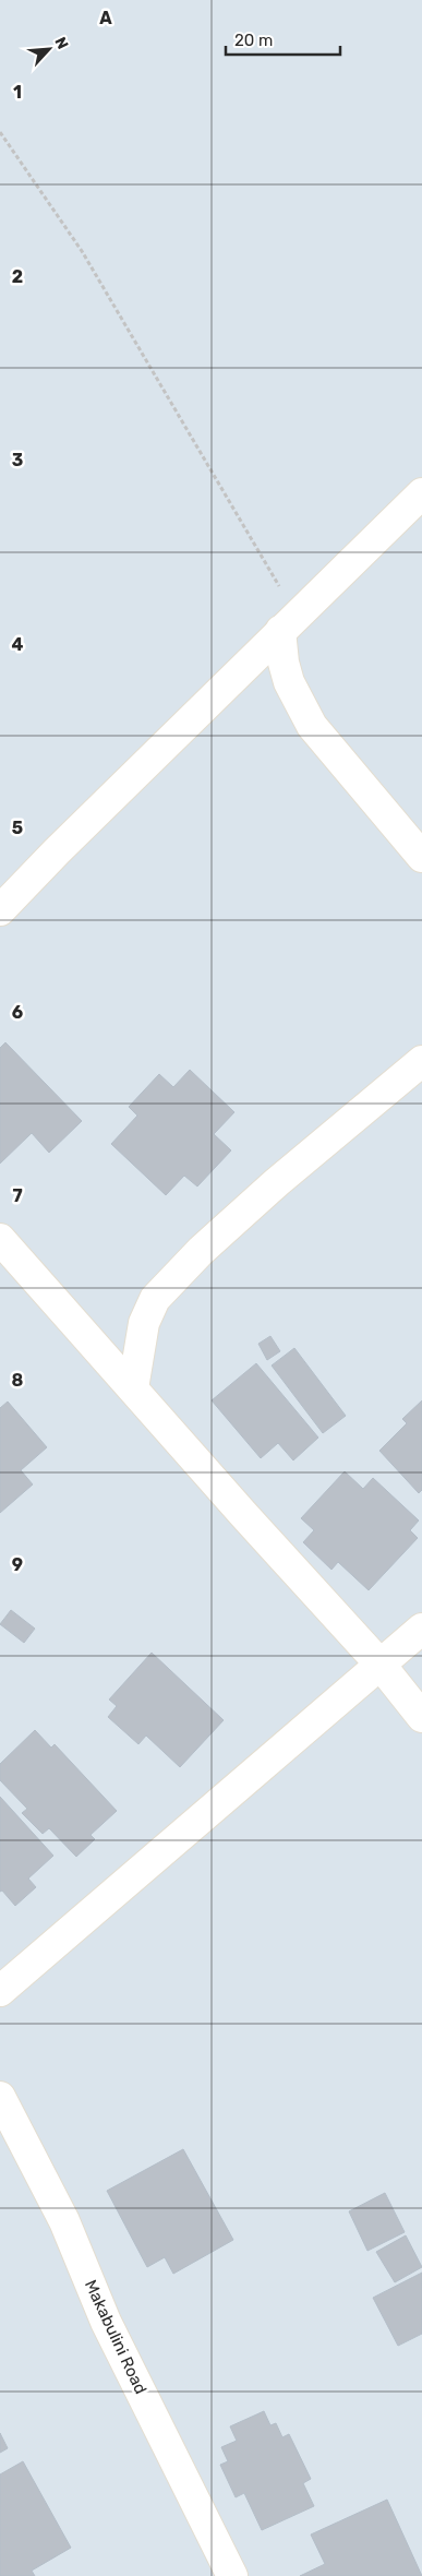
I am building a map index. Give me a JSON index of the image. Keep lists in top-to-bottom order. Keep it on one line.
{"streets":{"street":["Makabulini Road"]},"scale_bar":"20 m","north":"top right","grid":{"columns":["A"],"rows":["1","2","3","4","5","6","7","8","9"]}}
